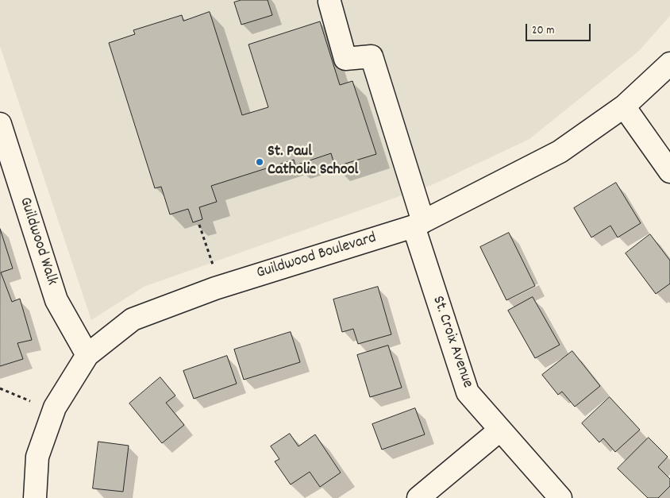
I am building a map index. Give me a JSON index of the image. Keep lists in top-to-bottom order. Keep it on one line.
{"streets":{"street":["Guildwood Walk","Guildwood Boulevard","St. Croix Avenue"]},"crossings":[["Guildwood Walk","Guildwood Boulevard"],["Guildwood Boulevard","St. Croix Avenue"]],"places":["St. Paul Catholic School"],"scale_bar":"20 m"}
